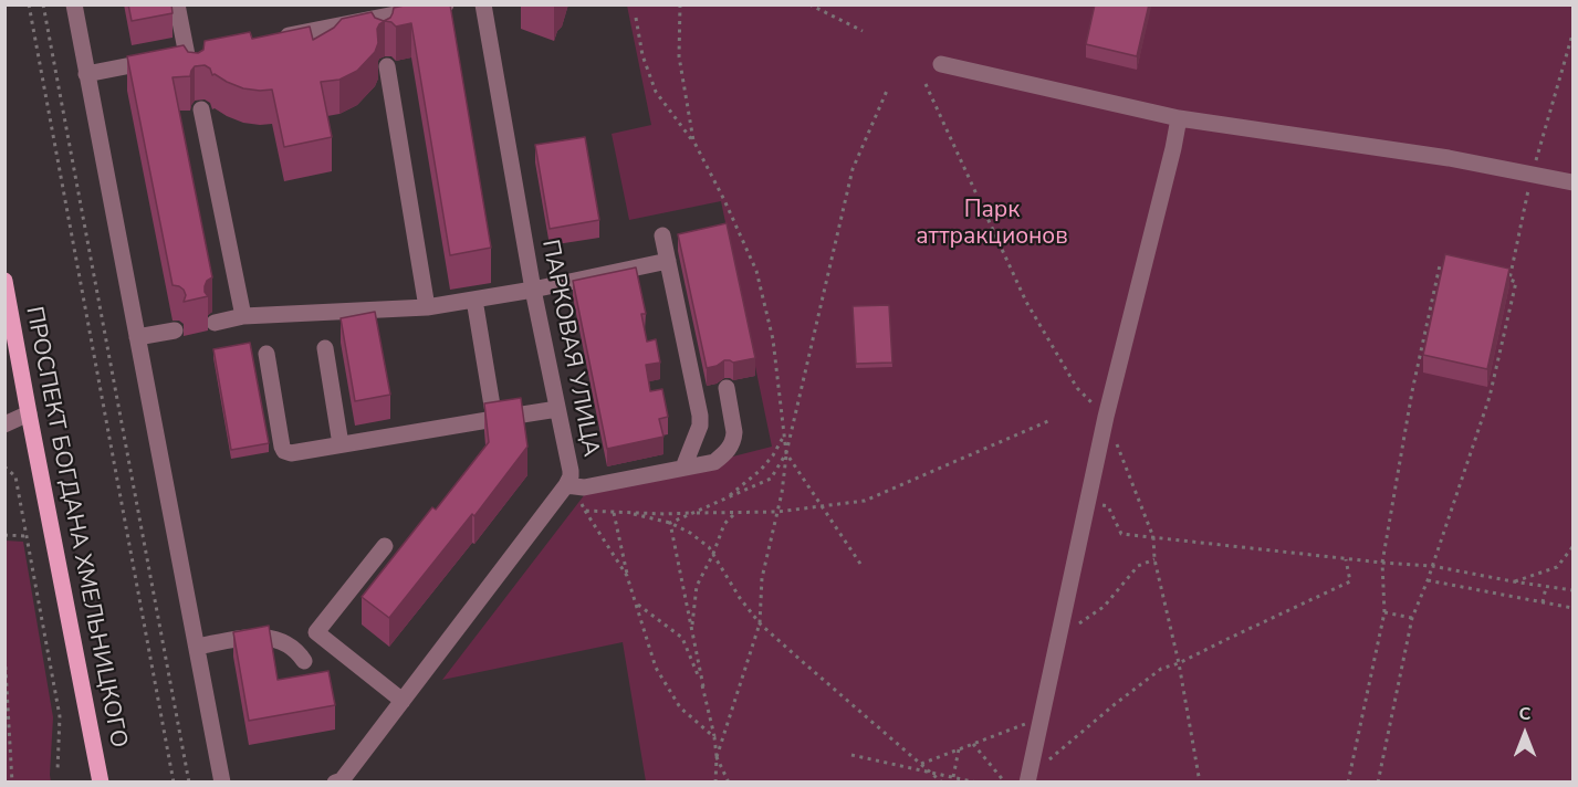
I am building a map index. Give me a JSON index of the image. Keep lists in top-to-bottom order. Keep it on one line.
{"streets":{"main road":["ПРОСПЕКТ БОГДАНА ХМЕЛЬНИЦКОГО"],"street":["ПАРКОВАЯ УЛИЦА"]},"parks":["Парк аттракционов"],"north":"top"}
